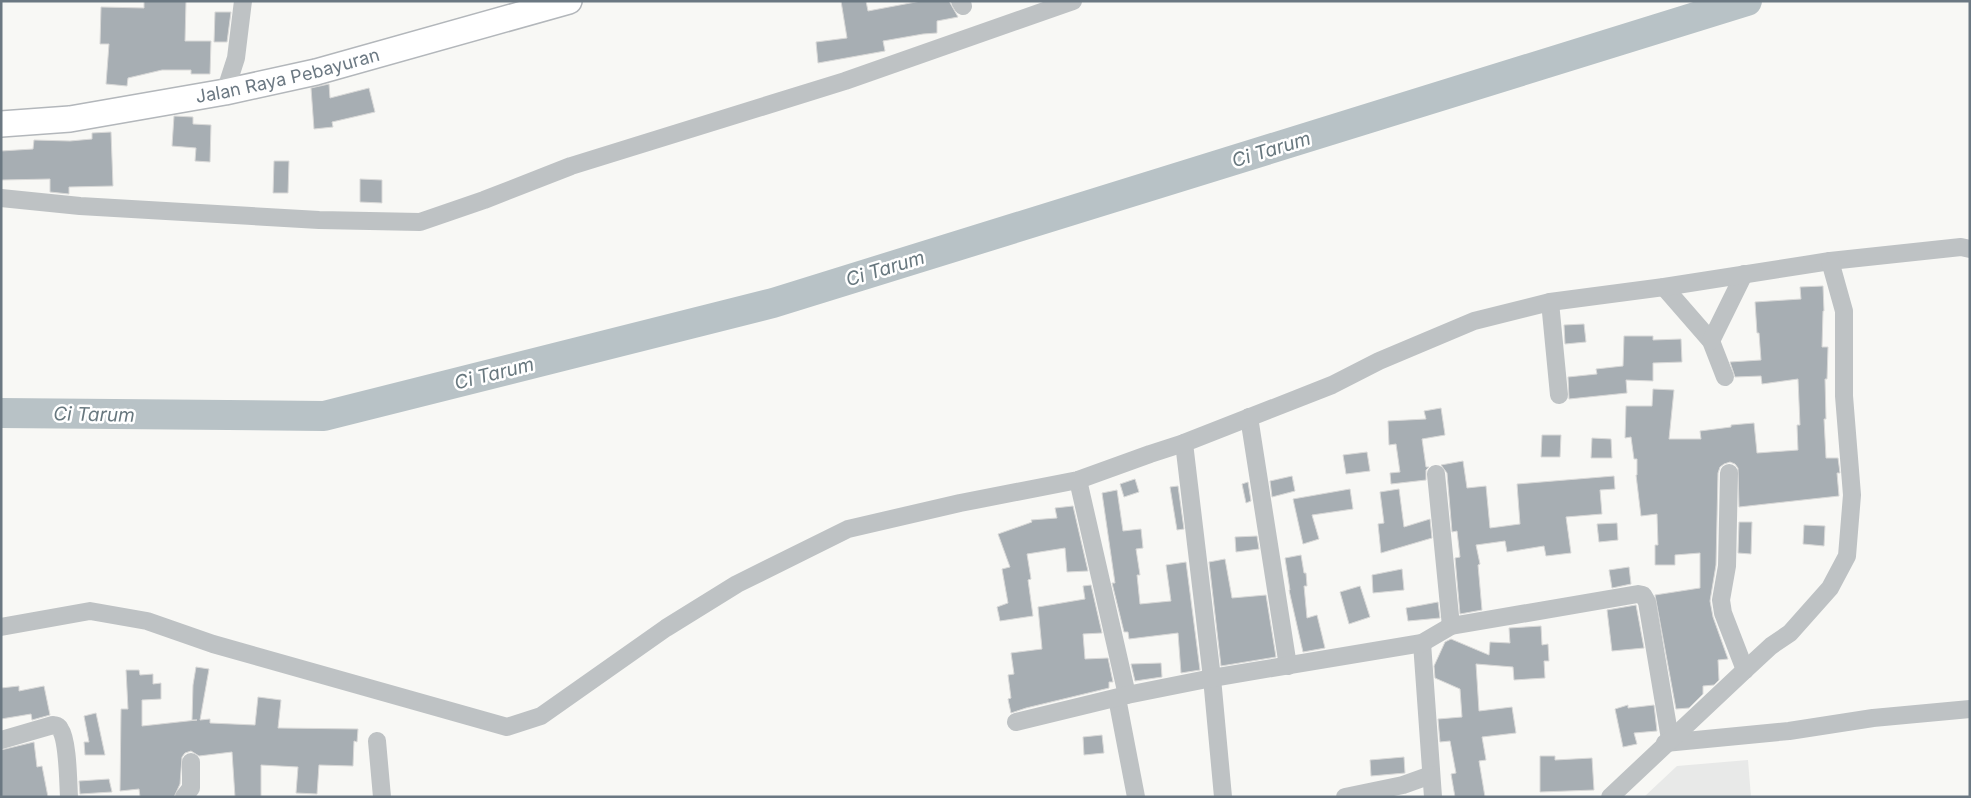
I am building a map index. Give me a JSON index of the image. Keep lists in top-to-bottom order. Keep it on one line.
{"streets":{"main road":["Jalan Raya Pebayuran"]},"water":["Ci Tarum"]}
